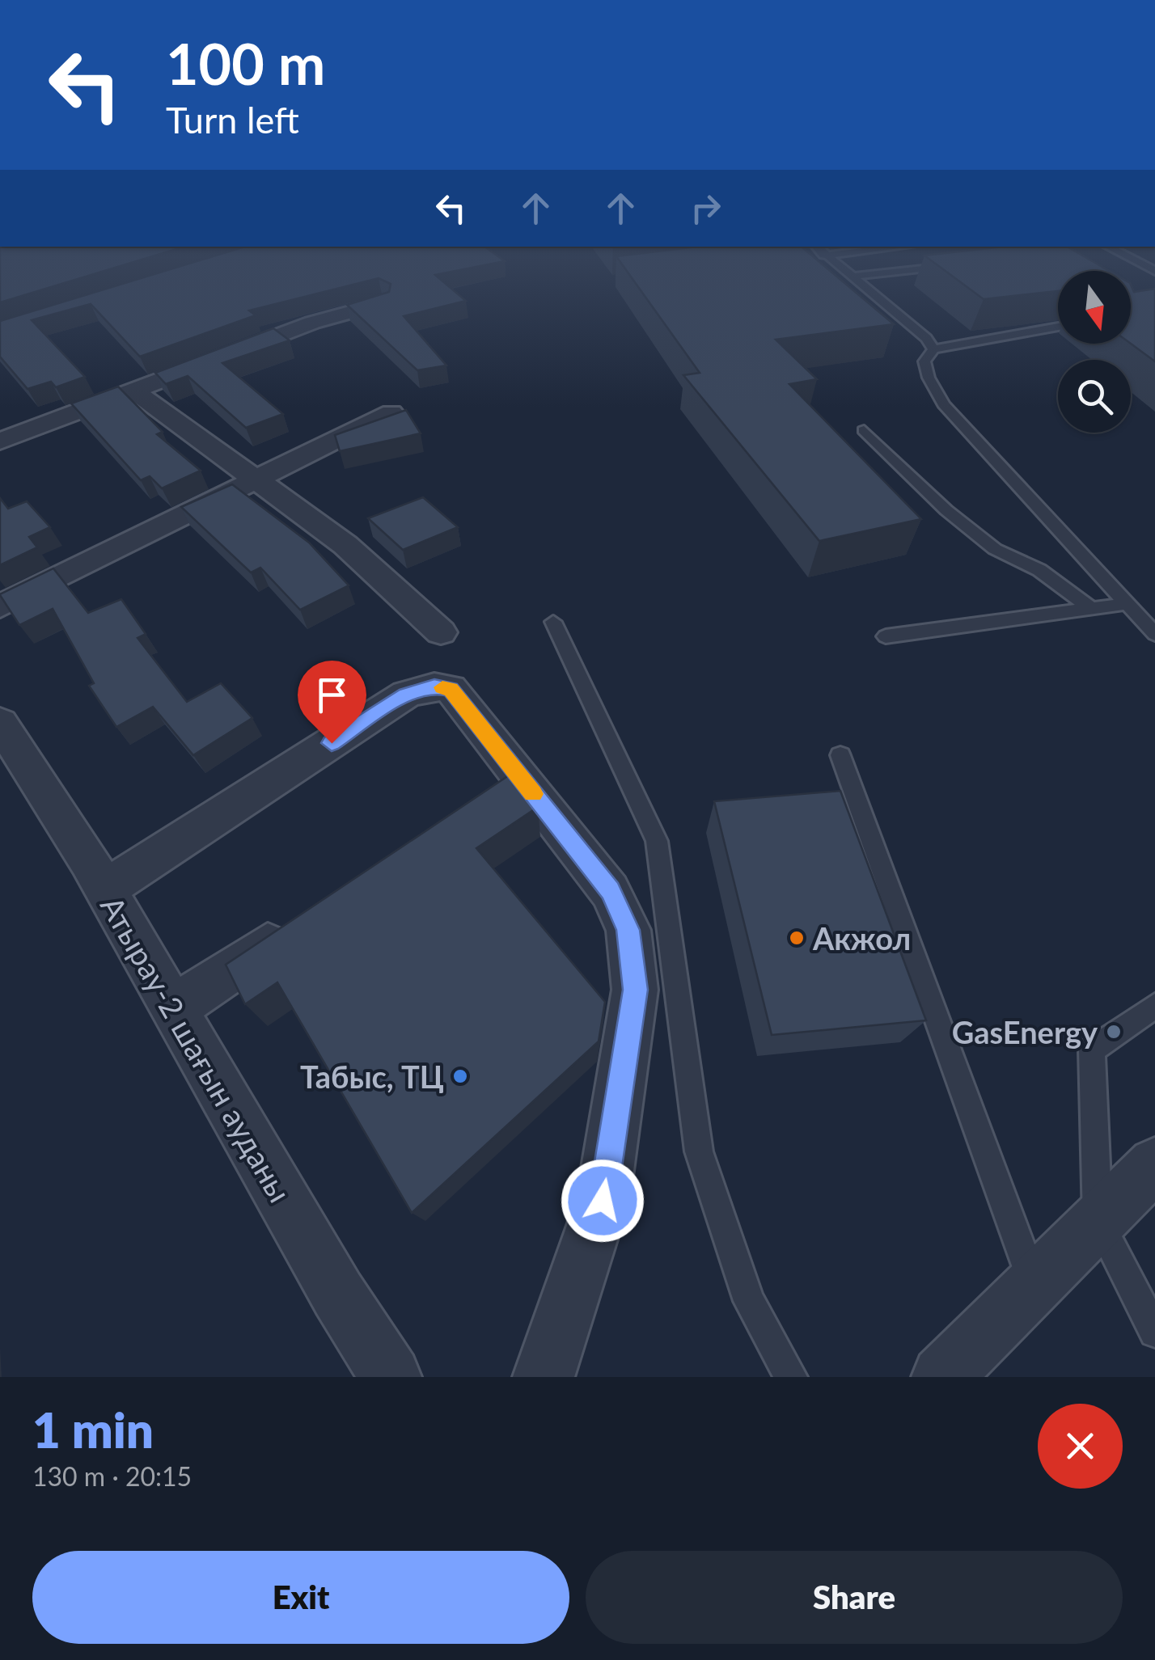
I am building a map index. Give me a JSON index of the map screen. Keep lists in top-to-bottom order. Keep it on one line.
{"streets":{"street":["Атырау-2 шағын ауданы"]},"places":["Акжол","GasEnergy","Табыс, ТЦ"],"north":"bottom","page":{"turn":["100 m","Turn left"],"heading":["1 min","130 m · 20:15"],"buttons":["Exit","Share"]}}
